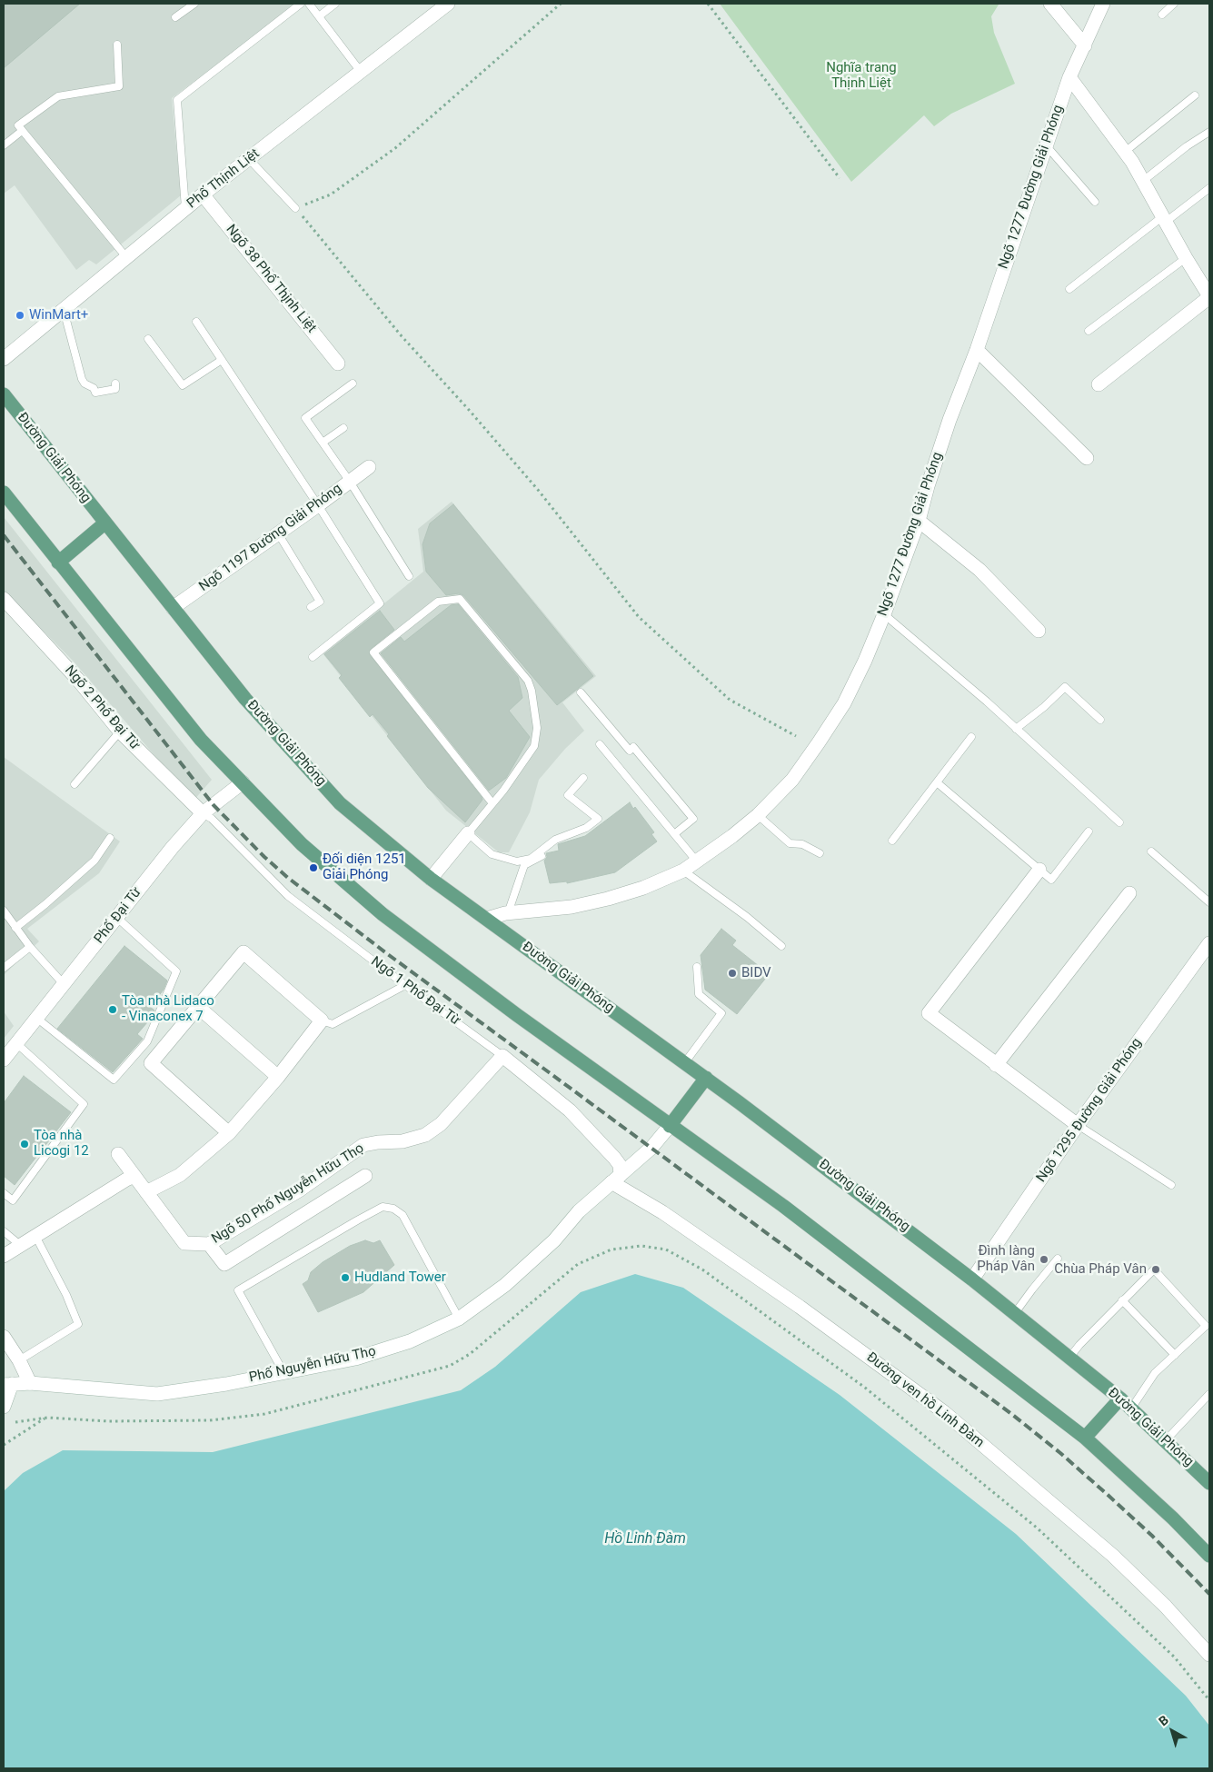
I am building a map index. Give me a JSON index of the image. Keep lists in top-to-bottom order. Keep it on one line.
{"streets":{"main road":["Đường Giải Phóng"],"street":["Phố Thịnh Liệt","Ngõ 1277 Đường Giải Phóng","Ngõ 38 Phố Thįnh Liệt","Ngõ 1197 Đường Giải Phóng","Ngõ 2 Phố Đại Từ","Phố Đại Từ","Ngõ 1 Phố Đại Từ","Ngõ 1295 Đường Giải Phóng","Ngõ 50 Phố Nguyễn Hữu Thọ","Phố Nguyễn Hữu Thọ","Đường ven hồ Linh Đàm"]},"crossings":[["Phố Thịnh Liệt","Ngõ 38 Phố Thįnh Liệt"],["Ngõ 1277 Đường Giải Phóng","Đường Giải Phóng"],["Đường Giải Phóng","Ngõ 1197 Đường Giải Phóng"],["Đường Giải Phóng","Ngõ 1295 Đường Giải Phóng"],["Ngõ 2 Phố Đại Từ","Phố Đại Từ"],["Ngõ 2 Phố Đại Từ","Ngõ 1 Phố Đại Từ"],["Phố Đại Từ","Ngõ 1 Phố Đại Từ"],["Ngõ 1 Phố Đại Từ","Ngõ 50 Phố Nguyễn Hữu Thọ"],["Ngõ 1 Phố Đại Từ","Phố Nguyễn Hữu Thọ"],["Ngõ 1 Phố Đại Từ","Đường ven hồ Linh Đàm"],["Phố Nguyễn Hữu Thọ","Đường ven hồ Linh Đàm"]],"water":["Hồ Linh Đàm"],"parks":["Nghĩa trang Thịnh Liệt"],"places":["WinMart+","Đối diện 1251 Giải Phóng","BIDV","Tòa nhà Lidaco - Vinaconex 7","Tòa nhà Licogi 12","Đình làng Pháp Vân","Chùa Pháp Vân","Hudland Tower"],"north":"top left"}
